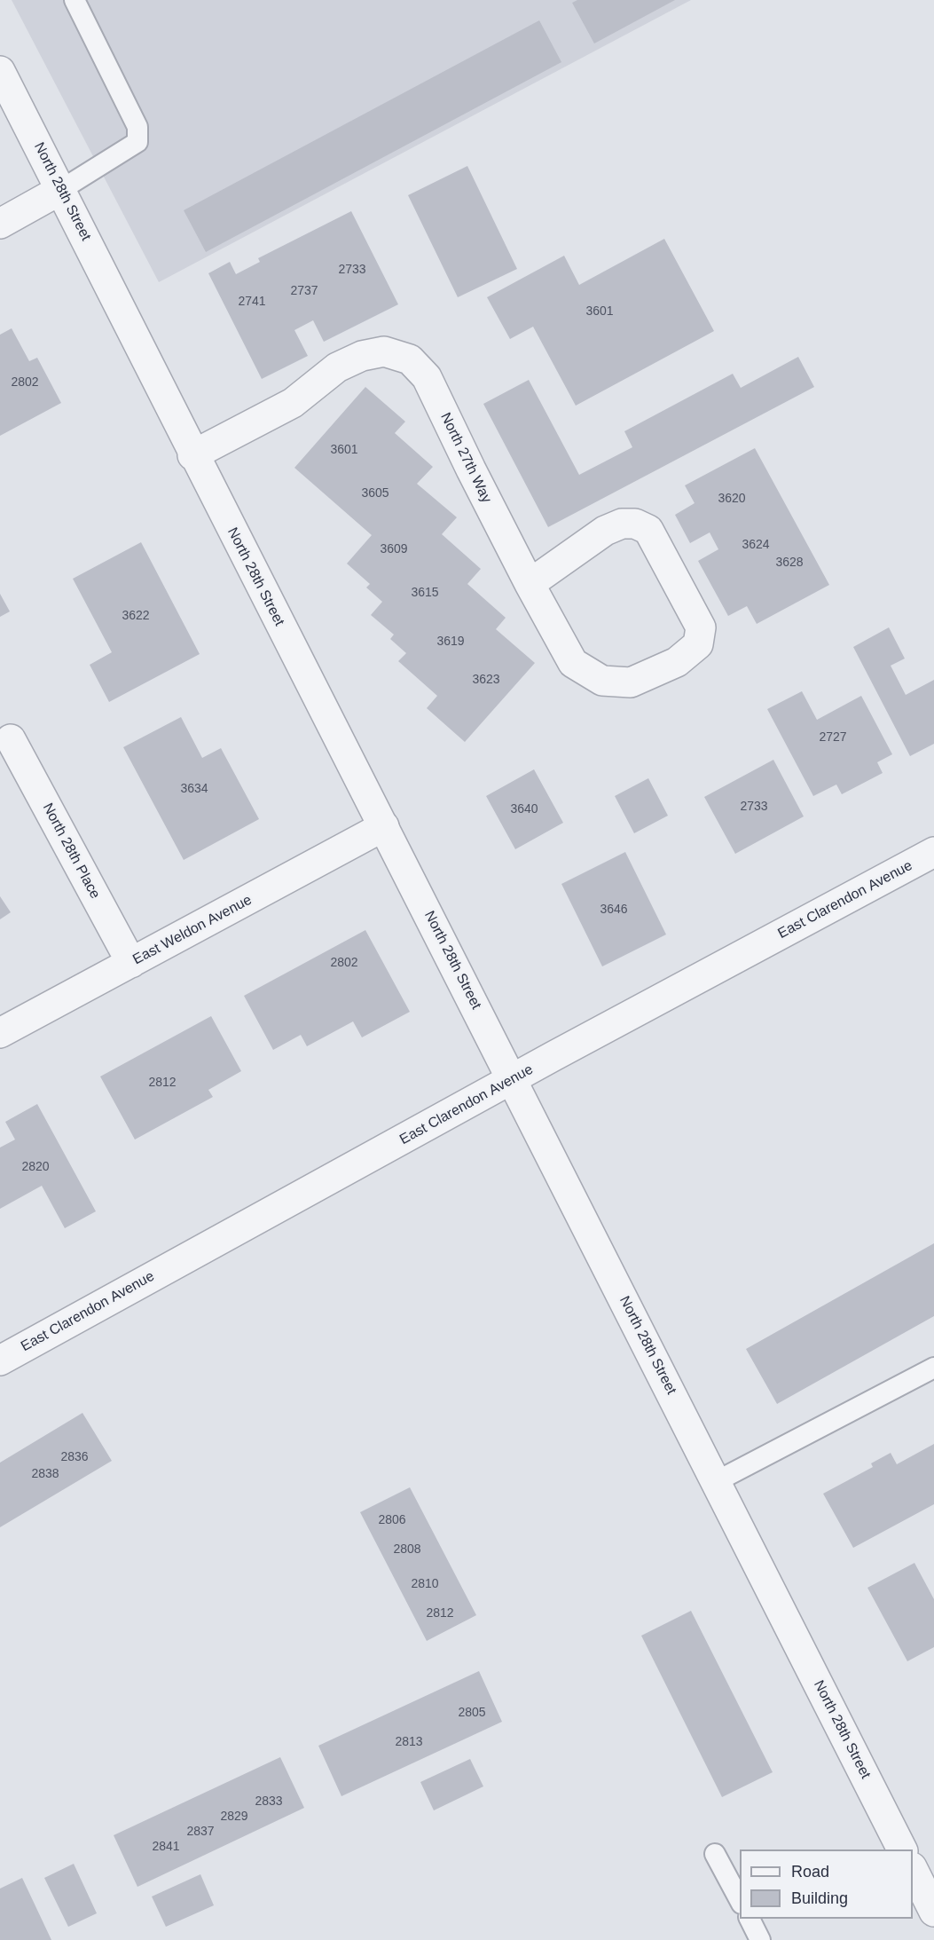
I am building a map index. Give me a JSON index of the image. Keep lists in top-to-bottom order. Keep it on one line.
{"streets":{"street":["North 28th Street","North 27th Way","North 28th Place","East Clarendon Avenue","East Weldon Avenue"]},"crossings":[["North 28th Street","North 27th Way"],["North 28th Street","East Clarendon Avenue"],["North 28th Street","East Weldon Avenue"],["North 28th Place","East Weldon Avenue"]],"house_numbers":["2733","2737","2741","3601","2802","3601","3605","3620","3624","3609","3628","3615","3622","3619","3623","2727","3634","2733","3640","3646","2802","2812","2820","2836","2838","2806","2808","2810","2812","2805","2813","2833","2829","2837","2841"],"legend":["Road","Building"]}
